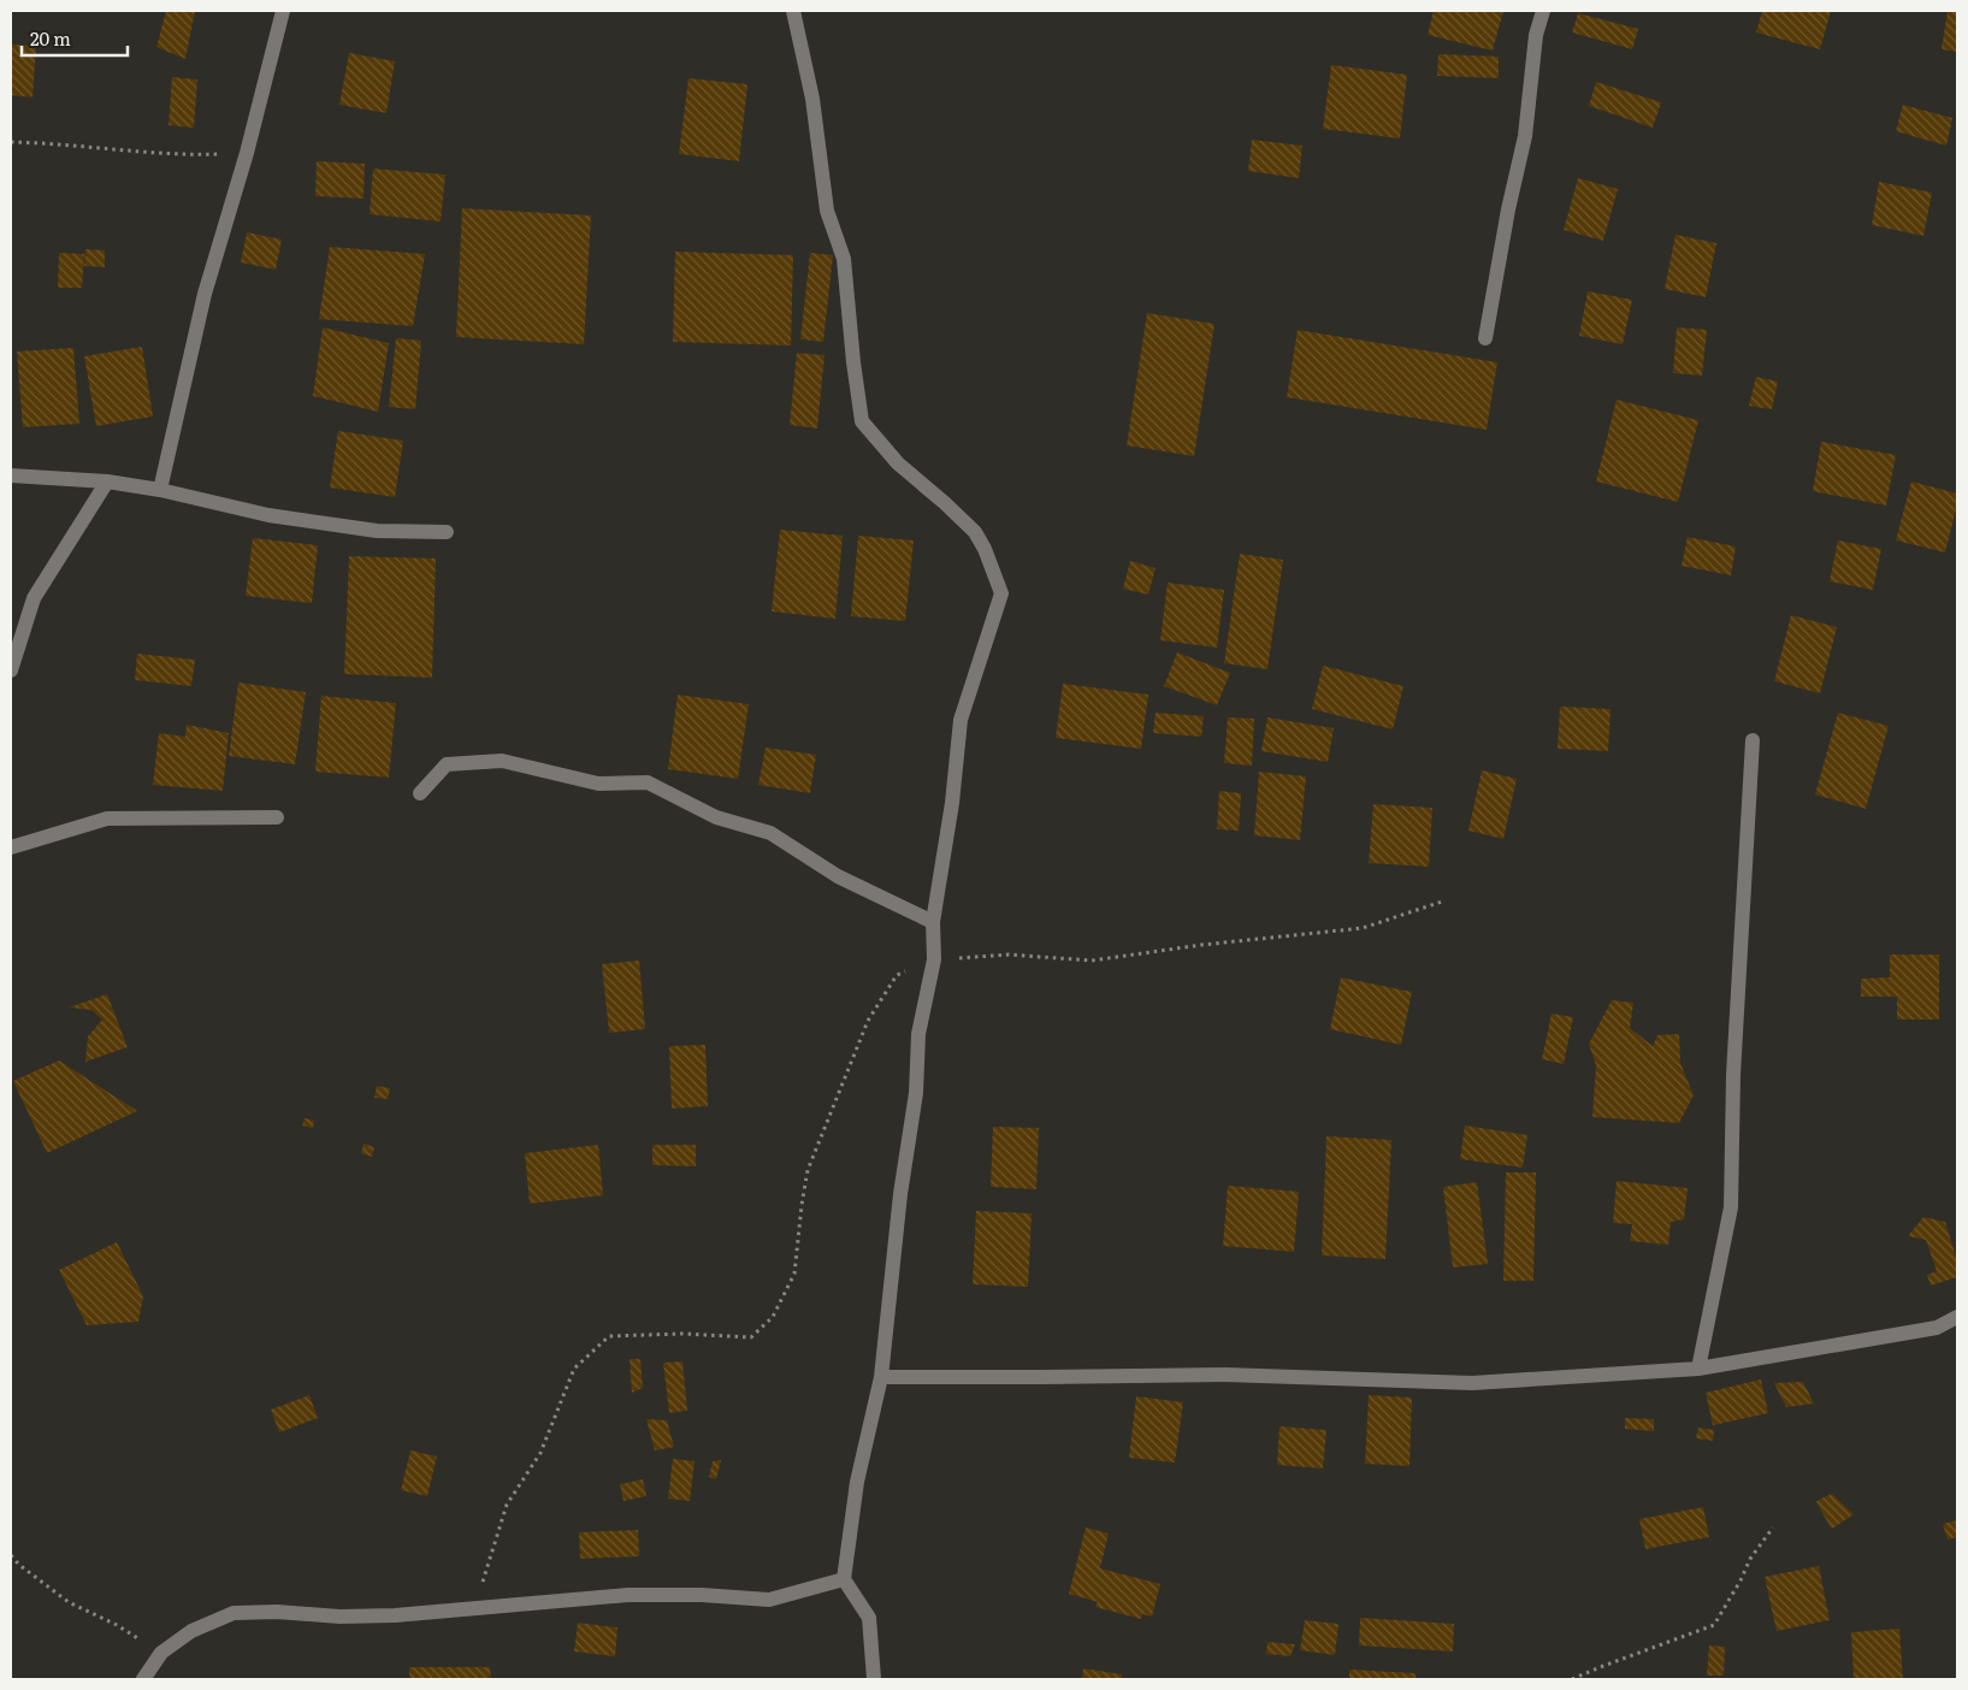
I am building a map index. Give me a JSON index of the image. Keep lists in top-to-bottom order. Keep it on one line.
{"scale_bar":"20 m"}
